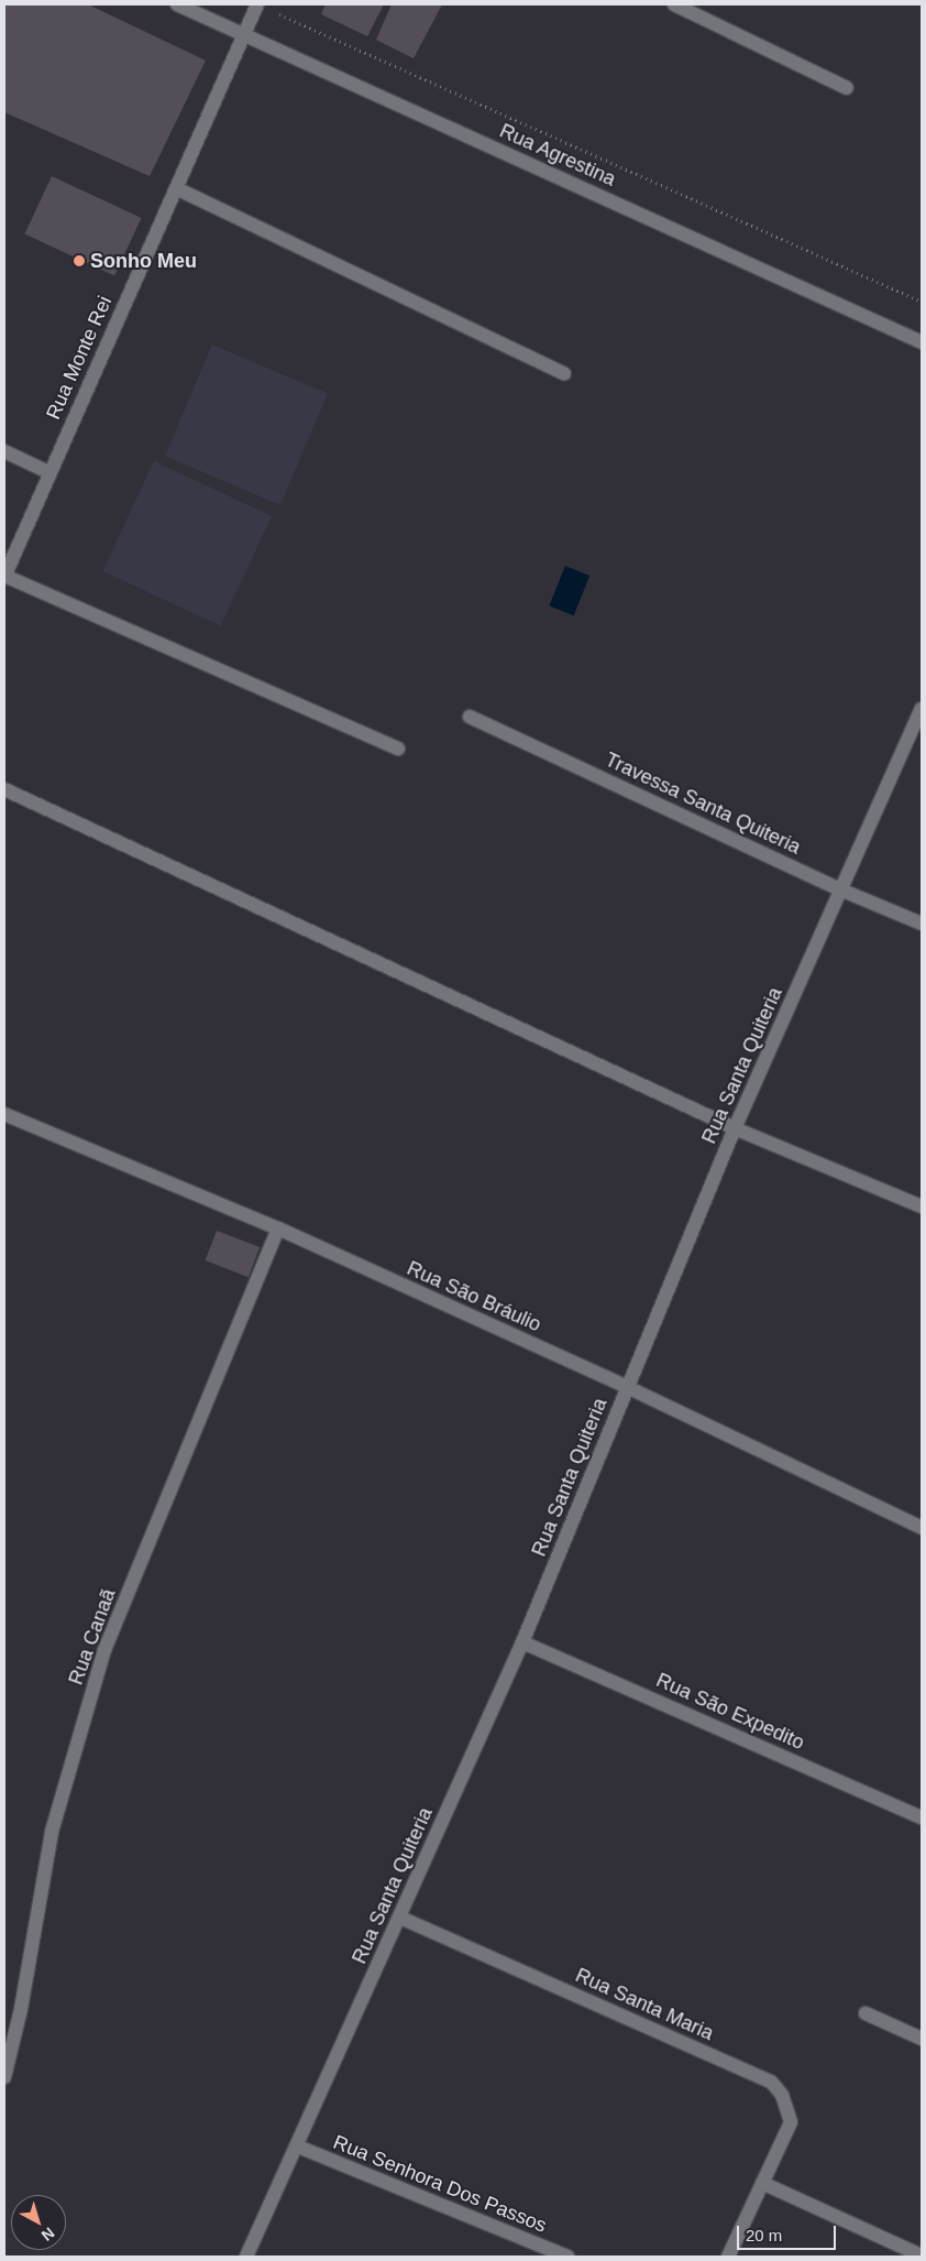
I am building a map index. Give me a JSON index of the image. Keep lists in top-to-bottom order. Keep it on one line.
{"streets":{"street":["Rua Agrestina","Rua Monte Rei","Travessa Santa Quiteria","Rua Santa Quiteria","Rua São Bráulio","Rua Canaã","Rua São Expedito","Rua Santa Maria","Rua Senhora Dos Passos"]},"crossings":[["Rua Agrestina","Rua Monte Rei"],["Travessa Santa Quiteria","Rua Santa Quiteria"],["Rua Santa Quiteria","Rua São Bráulio"],["Rua Santa Quiteria","Rua São Expedito"],["Rua Santa Quiteria","Rua Santa Maria"],["Rua Santa Quiteria","Rua Senhora Dos Passos"],["Rua São Bráulio","Rua Canaã"]],"places":["Sonho Meu"],"scale_bar":"20 m","north":"bottom right"}
